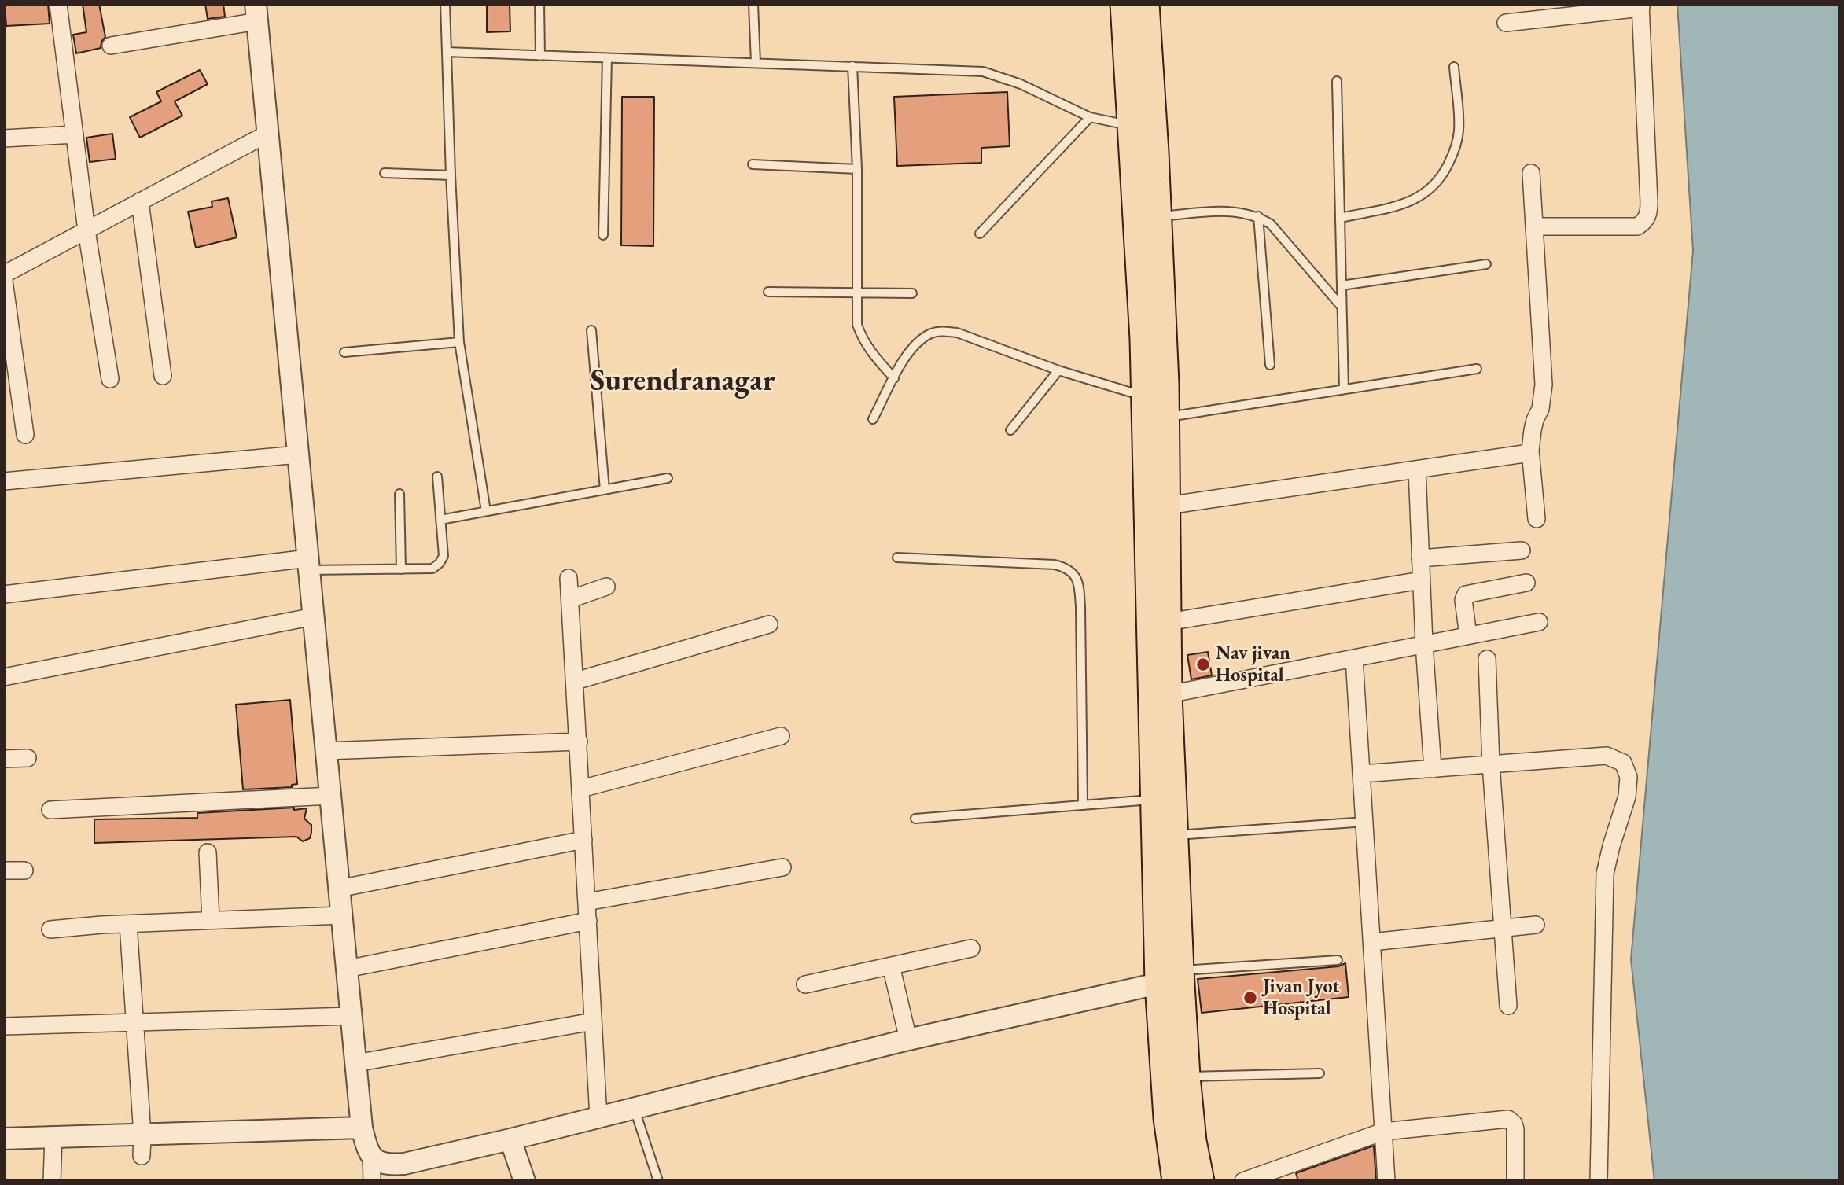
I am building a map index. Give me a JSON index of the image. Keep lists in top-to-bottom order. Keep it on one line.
{"districts":["Surendranagar"],"places":["Nav jivan Hospital","Jivan Jyot Hospital"]}
